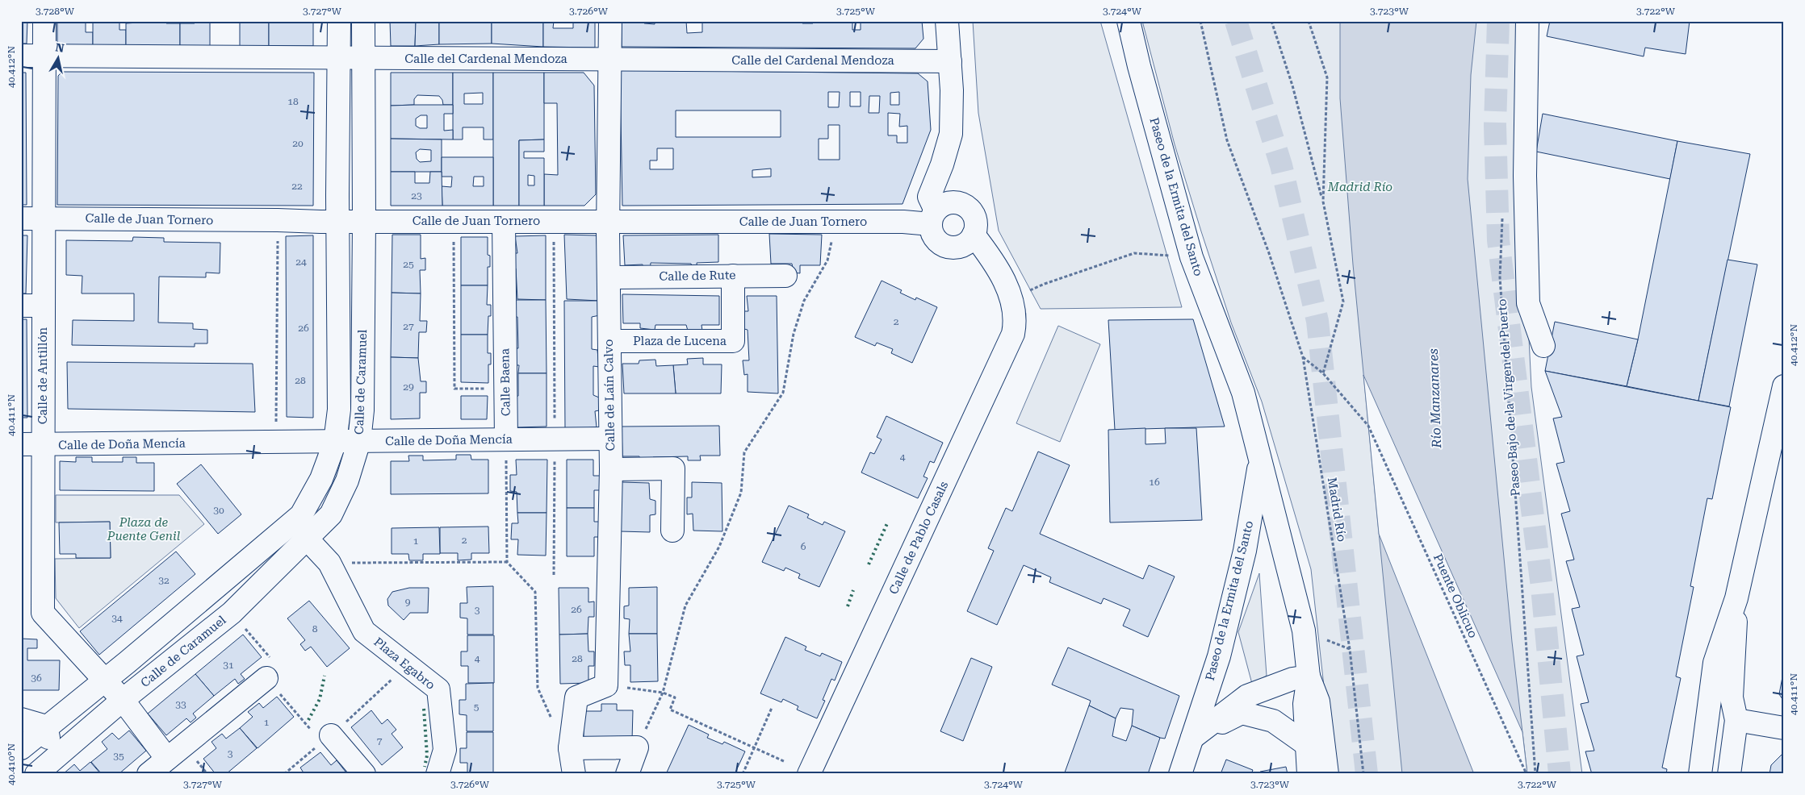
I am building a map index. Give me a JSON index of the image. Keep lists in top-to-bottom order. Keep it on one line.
{"streets":{"main road":["Calle del Cardenal Mendoza","Paseo de la Ermita del Santo","Calle de Juan Tornero","Calle de Rute","Plaza de Lucena","Calle de Antillón","Calle de Caramuel","Calle Baena","Calle de Laín Calvo","Calle de Doña Mencía","Calle de Pablo Casals","Plaza Egabro"],"path":["Paseo Bajo de la Virgen del Puerto","Madrid Río","Puente Oblicuo"]},"crossings":[["Calle del Cardenal Mendoza","Calle de Antillón"],["Calle del Cardenal Mendoza","Calle de Caramuel"],["Calle del Cardenal Mendoza","Calle de Laín Calvo"],["Calle de Juan Tornero","Calle de Antillón"],["Calle de Juan Tornero","Calle de Caramuel"],["Calle de Juan Tornero","Calle Baena"],["Calle de Juan Tornero","Calle de Laín Calvo"],["Calle de Juan Tornero","Calle de Pablo Casals"],["Calle de Rute","Plaza de Lucena"],["Calle de Rute","Calle de Laín Calvo"],["Plaza de Lucena","Calle de Laín Calvo"],["Calle de Antillón","Calle de Caramuel"],["Calle de Antillón","Calle de Doña Mencía"],["Calle de Caramuel","Calle de Doña Mencía"],["Calle de Caramuel","Plaza Egabro"],["Calle Baena","Calle de Doña Mencía"],["Calle de Laín Calvo","Calle de Doña Mencía"],["Madrid Río","Puente Oblicuo"]],"water":["Río Manzanares"],"parks":["Madrid Río","Plaza de Puente Genil"],"house_numbers":["18","20","22","23","24","25","2","27","26","28","29","4","16","30","2","1","6","32","9","26","3","34","8","4","28","31","36","33","5","1","7","3","35"],"north":"top","coordinates":["3.728°W","3.727°W","3.726°W","3.725°W","3.724°W","3.723°W","3.722°W","40.412°N","40.411°N","40.410°N"]}
